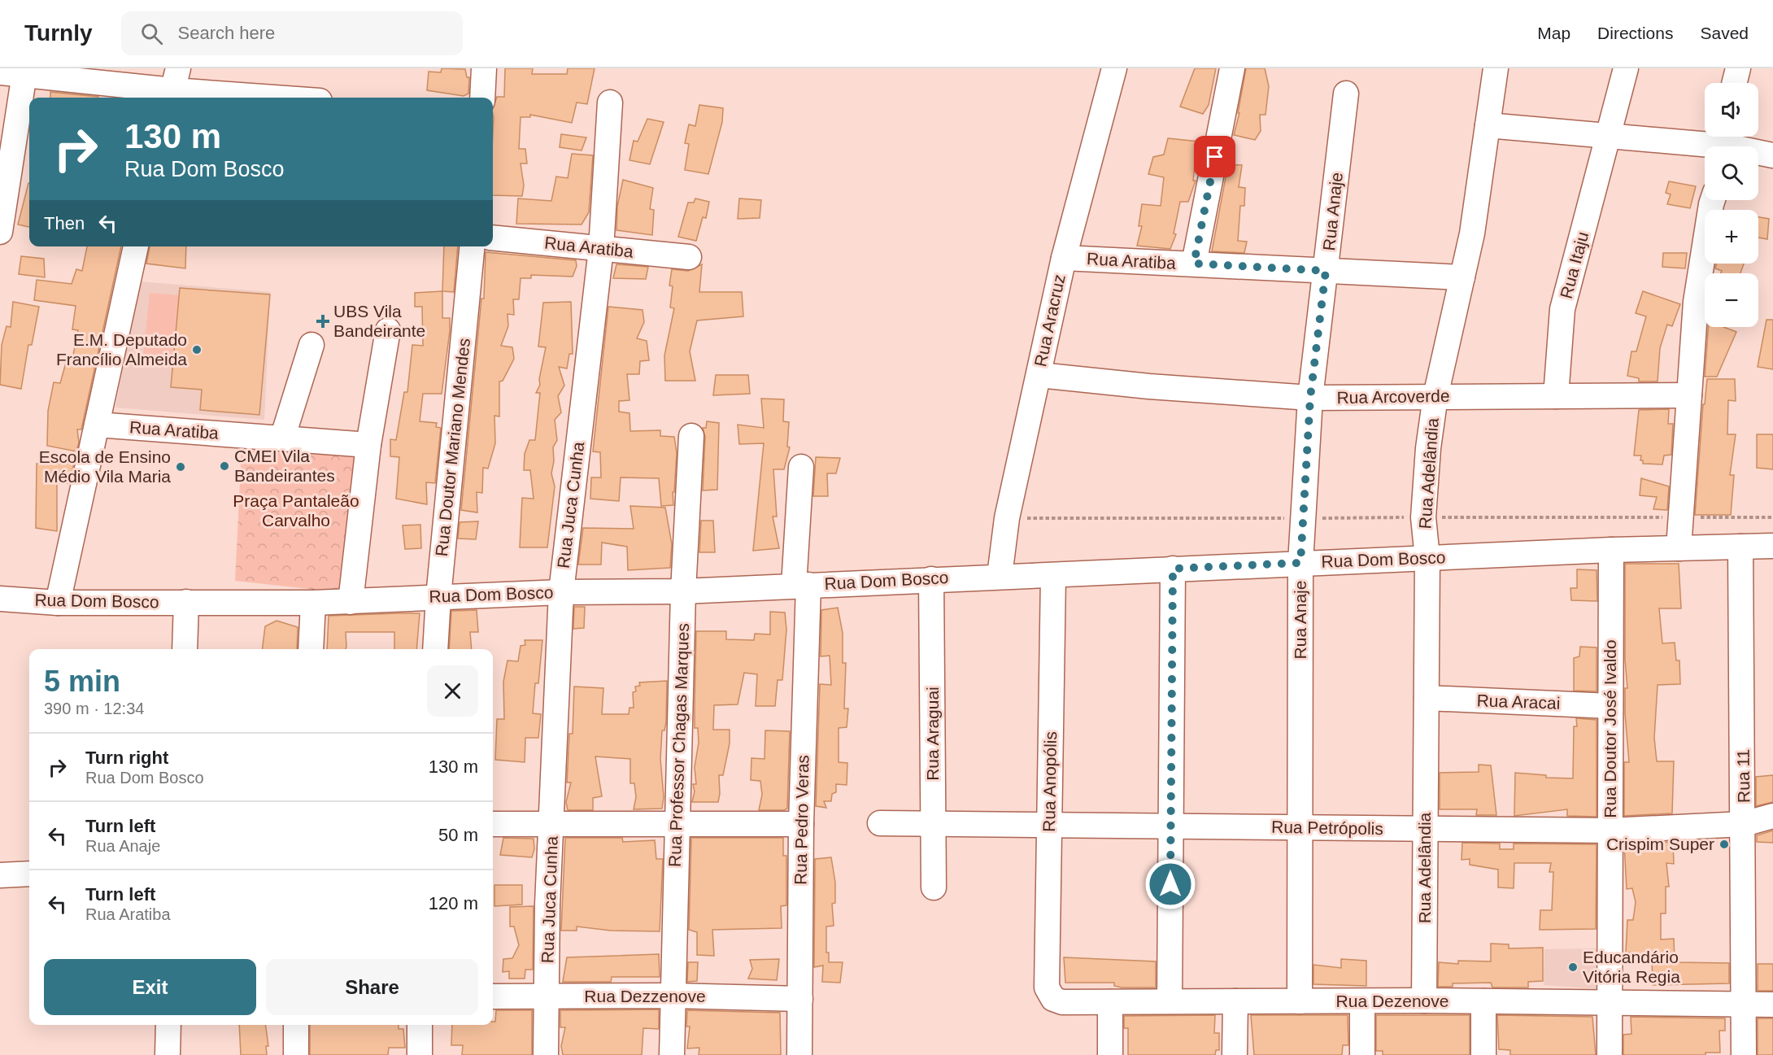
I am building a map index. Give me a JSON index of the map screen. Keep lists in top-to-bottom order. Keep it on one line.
{"streets":{"street":["Rua Anaje","Rua Aratiba","Rua Itaju","Rua Aracruz","Rua Arcoverde","Rua Doutor Mariano Mendes","Rua Adelândia","Rua Juca Cunha","Rua Dom Bosco","Rua Aracai","Rua Doutor José Ivaldo","Rua Araguai","Rua Professor Chagas Marques","Rua 11","Rua Anopólis","Rua Pedro Veras","Rua Petrópolis","Rua Dezzenove","Rua Dezenove"]},"crossings":[["Rua Anaje","Rua Aratiba"],["Rua Anaje","Rua Arcoverde"],["Rua Anaje","Rua Dom Bosco"],["Rua Anaje","Rua Petrópolis"],["Rua Anaje","Rua Dezenove"],["Rua Aratiba","Rua Aracruz"],["Rua Aratiba","Rua Adelândia"],["Rua Aratiba","Rua Juca Cunha"],["Rua Itaju","Rua Arcoverde"],["Rua Aracruz","Rua Arcoverde"],["Rua Aracruz","Rua Dom Bosco"],["Rua Arcoverde","Rua Adelândia"],["Rua Doutor Mariano Mendes","Rua Dom Bosco"],["Rua Adelândia","Rua Dom Bosco"],["Rua Adelândia","Rua Aracai"],["Rua Adelândia","Rua Petrópolis"],["Rua Adelândia","Rua Dezenove"],["Rua Juca Cunha","Rua Dom Bosco"],["Rua Juca Cunha","Rua Dezzenove"],["Rua Dom Bosco","Rua Doutor José Ivaldo"],["Rua Dom Bosco","Rua Araguai"],["Rua Dom Bosco","Rua Professor Chagas Marques"],["Rua Dom Bosco","Rua 11"],["Rua Dom Bosco","Rua Anopólis"],["Rua Dom Bosco","Rua Pedro Veras"],["Rua Aracai","Rua Doutor José Ivaldo"],["Rua Doutor José Ivaldo","Rua Petrópolis"],["Rua Doutor José Ivaldo","Rua Dezenove"],["Rua Araguai","Rua Petrópolis"],["Rua Professor Chagas Marques","Rua Dezzenove"],["Rua 11","Rua Petrópolis"],["Rua 11","Rua Dezenove"],["Rua Anopólis","Rua Petrópolis"],["Rua Anopólis","Rua Dezenove"],["Rua Pedro Veras","Rua Dezzenove"]],"parks":["Praça Pantaleão Carvalho"],"places":{"health":["UBS Vila Bandeirante"],"other":["E.M. Deputado Francílio Almeida","CMEI Vila Bandeirantes","Escola de Ensino Médio Vila Maria","Crispim Super","Educandário Vitória Regia"]},"page":{"header":"Turnly","search":"Search here","nav":["Map","Directions","Saved"],"map_buttons":["+","−"],"turn":["130 m","Rua Dom Bosco"],"then":"Then","heading":["5 min","390 m · 12:34"],"list":[{"name":"Turn right","note":"Rua Dom Bosco","value":"130 m"},{"name":"Turn left","note":"Rua Anaje","value":"50 m"},{"name":"Turn left","note":"Rua Aratiba","value":"120 m"}],"buttons":["Exit","Share"]}}
